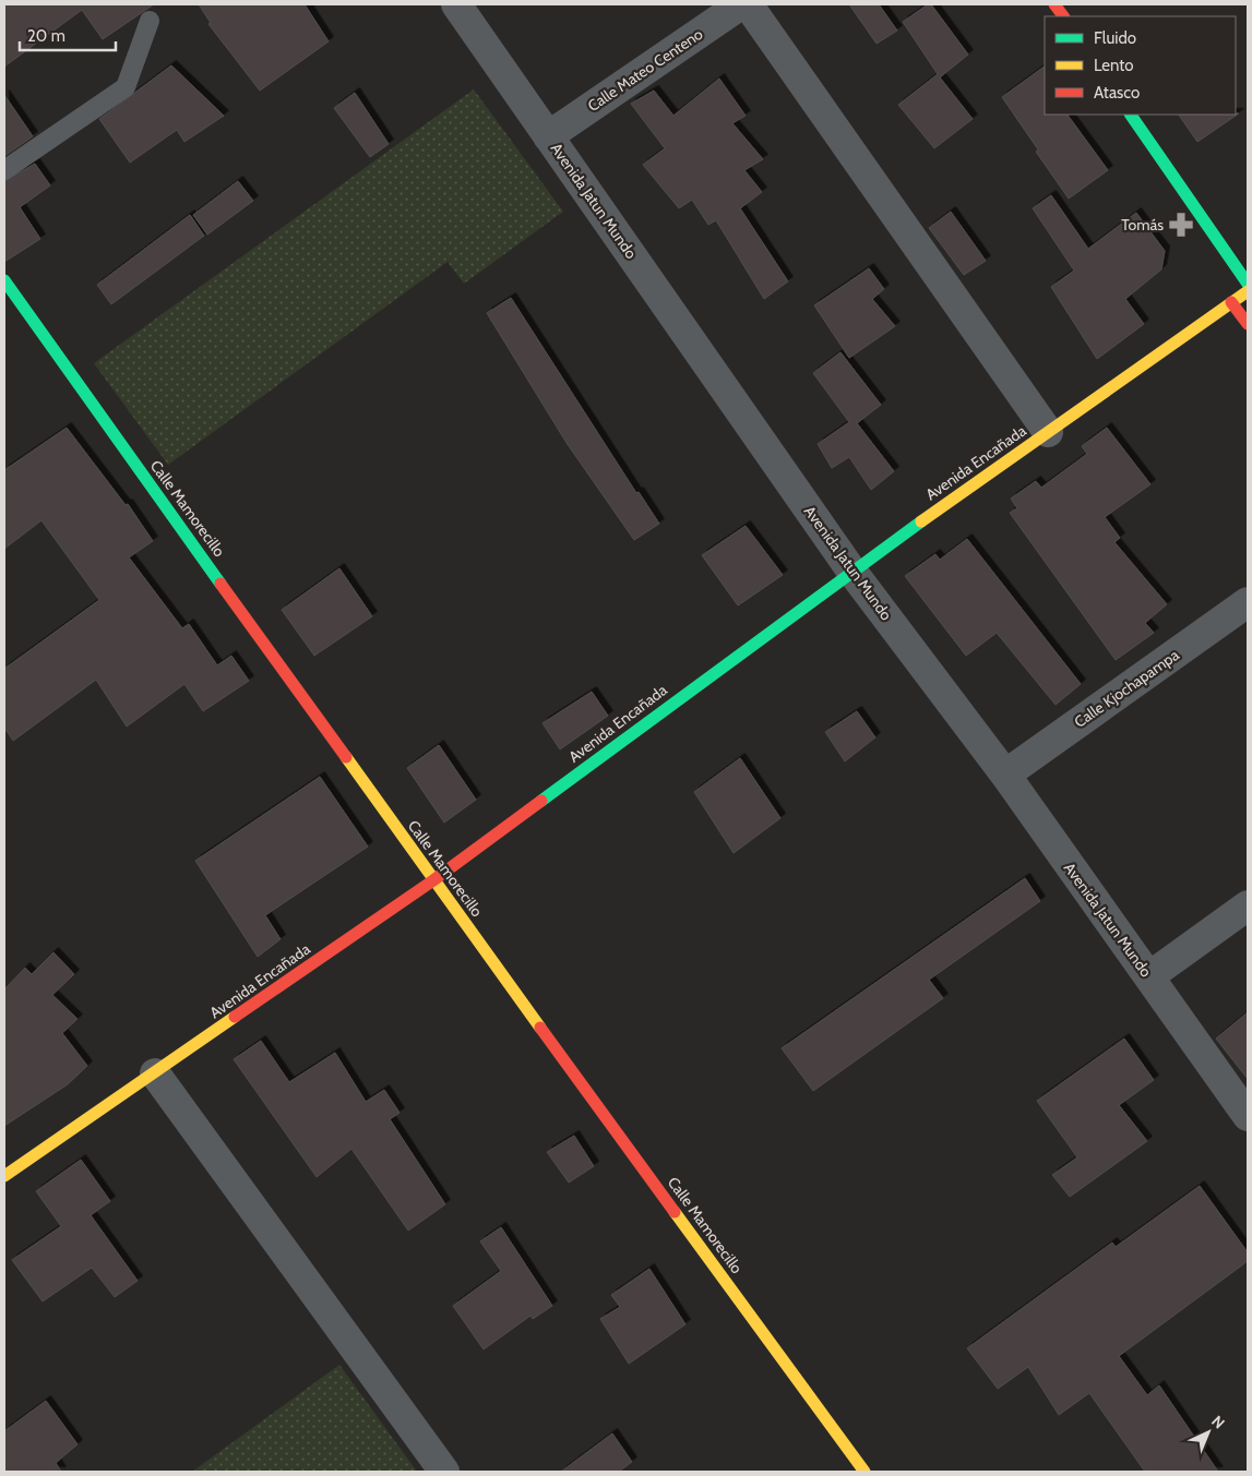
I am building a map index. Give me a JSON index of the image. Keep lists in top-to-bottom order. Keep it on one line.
{"streets":{"main road":["Avenida Encañada","Calle Mamorecillo"],"street":["Calle Mateo Centeno","Avenida Jatun Mundo","Calle Kjochapampa"]},"crossings":[["Calle Mateo Centeno","Avenida Jatun Mundo"],["Avenida Jatun Mundo","Avenida Encañada"],["Avenida Jatun Mundo","Calle Kjochapampa"],["Avenida Encañada","Calle Mamorecillo"]],"places":{"pharmacy":["Tomás"]},"legend":["Fluido","Lento","Atasco"],"scale_bar":"20 m","north":"top right"}
